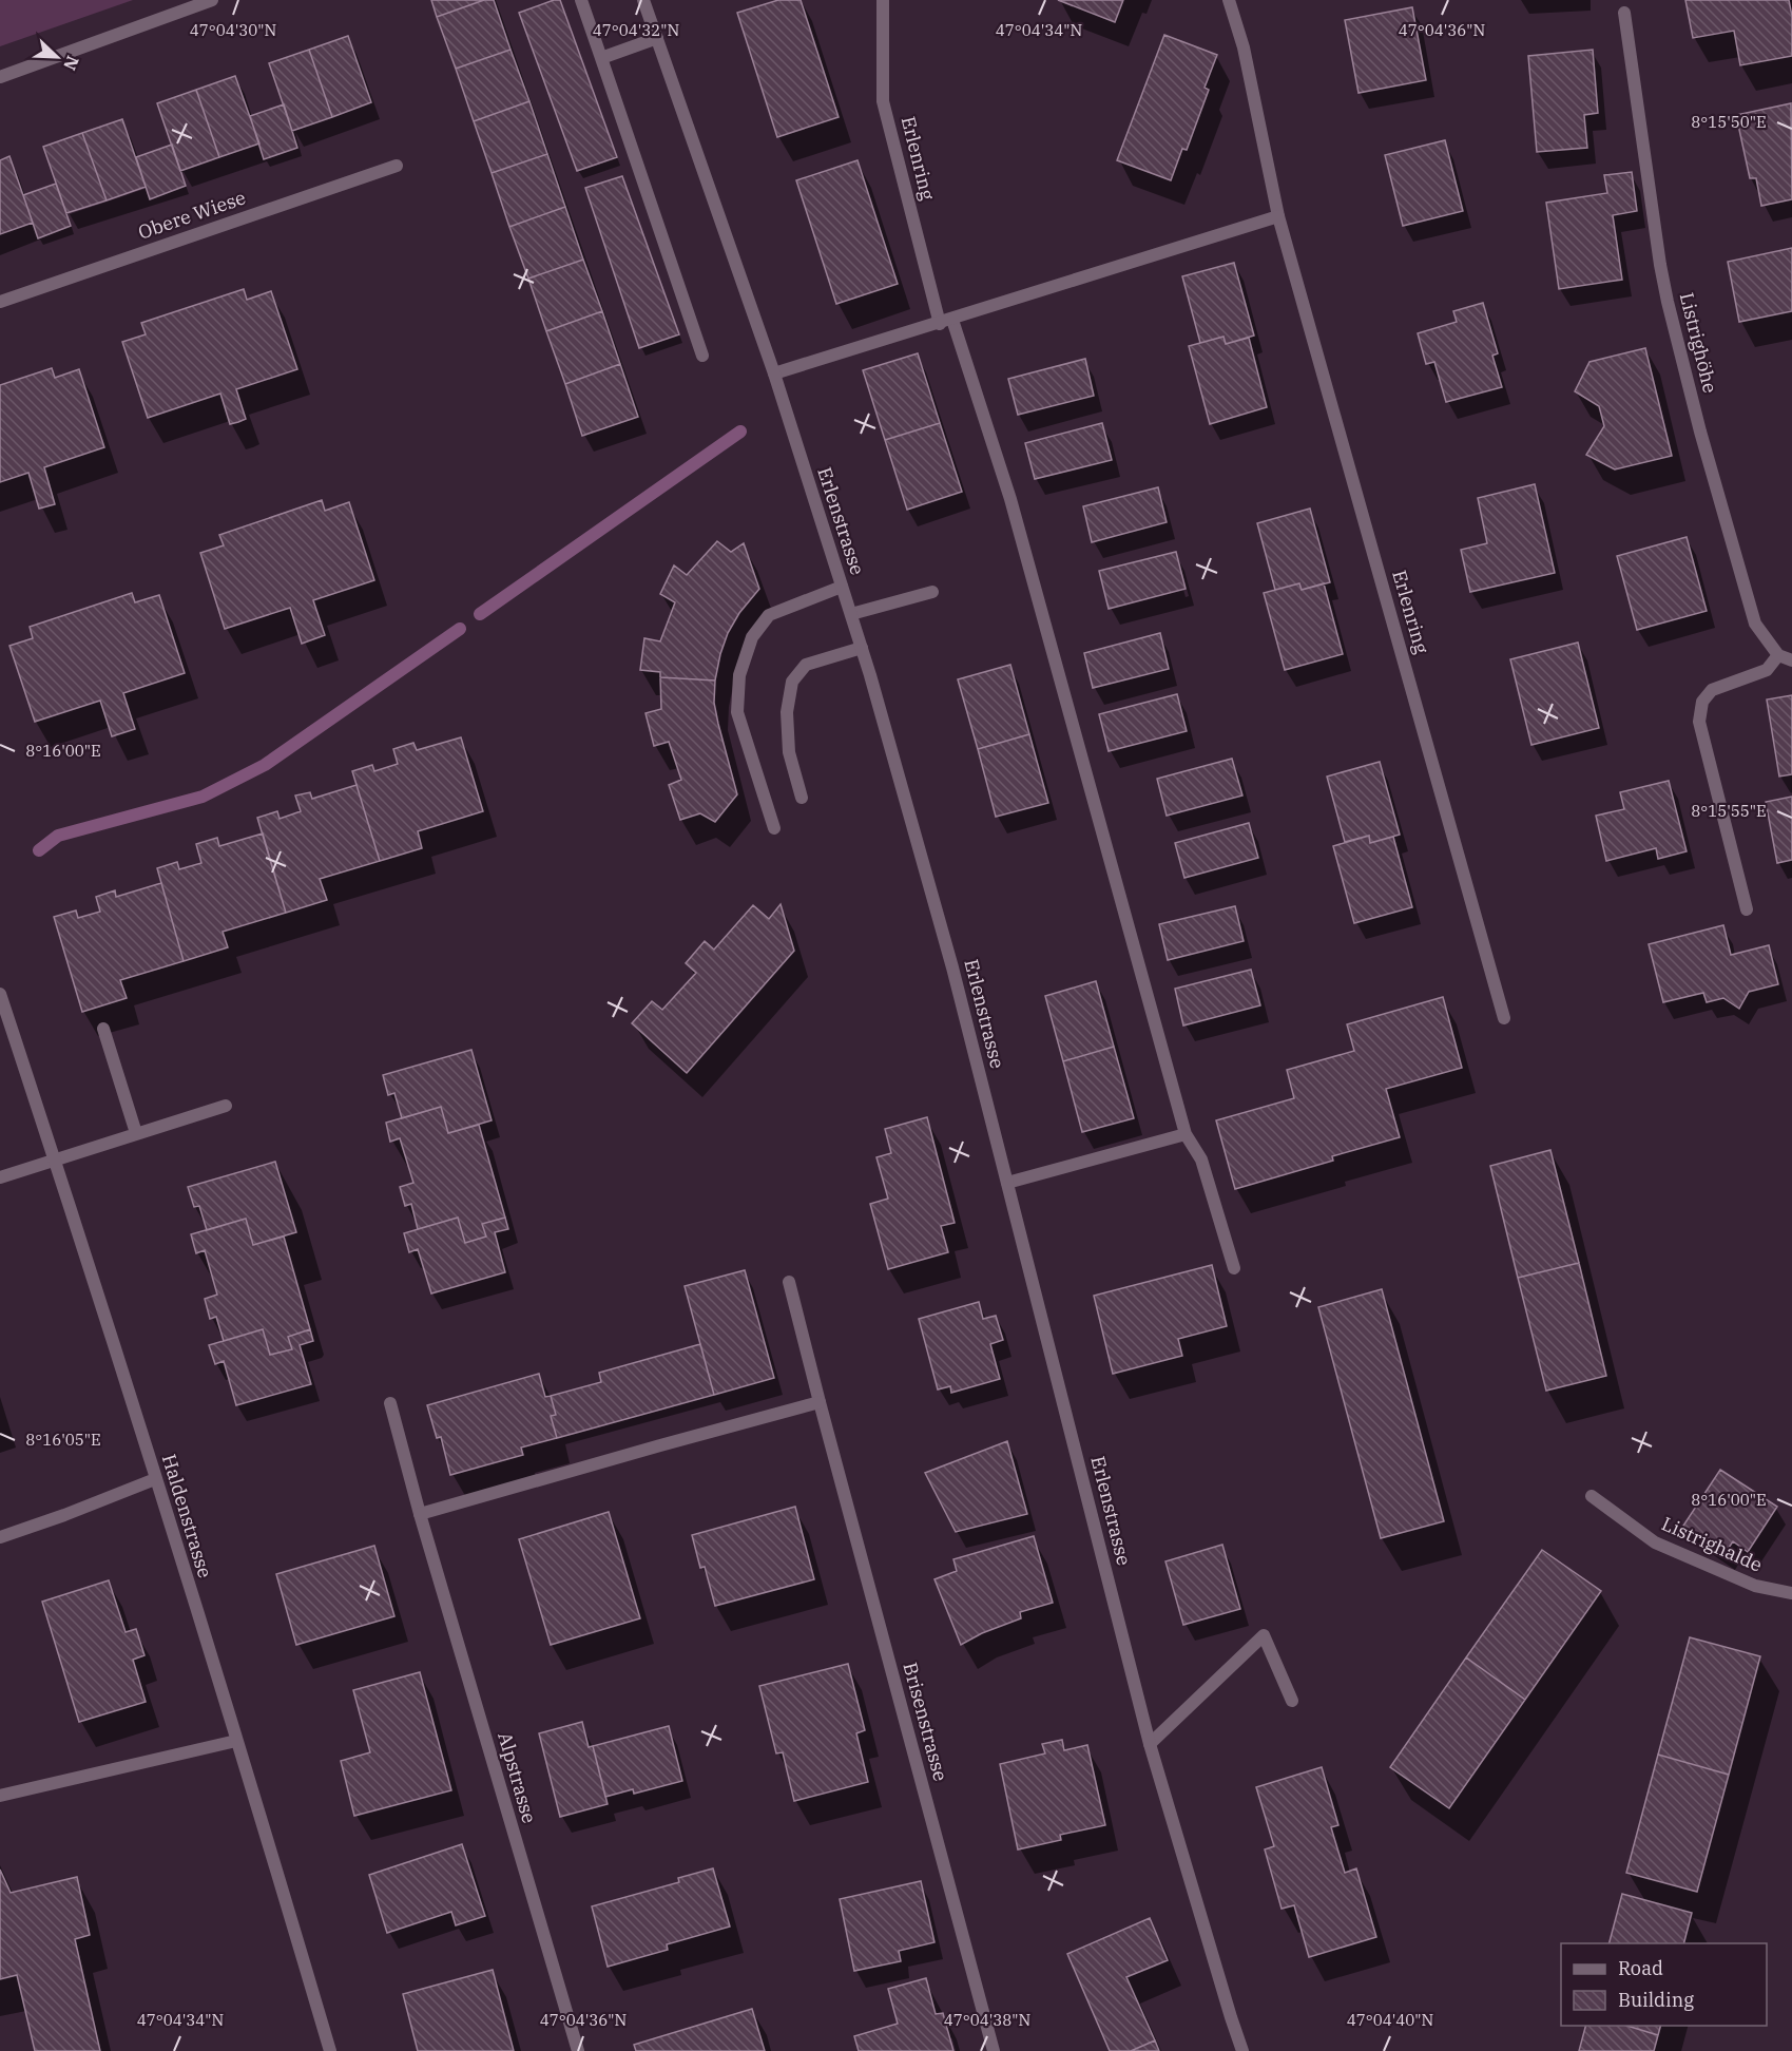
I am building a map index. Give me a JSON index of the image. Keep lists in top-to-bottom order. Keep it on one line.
{"streets":{"street":["Erlenring","Obere Wiese","Listrighöhe","Erlenstrasse","Haldenstrasse","Listrighalde","Brisenstrasse","Alpstrasse"]},"legend":["Road","Building"],"north":"bottom right","coordinates":["47°04'30\"N","47°04'32\"N","47°04'34\"N","47°04'36\"N","8°15'50\"E","8°16'00\"E","8°15'55\"E","8°16'05\"E","47°04'38\"N","47°04'40\"N"]}
